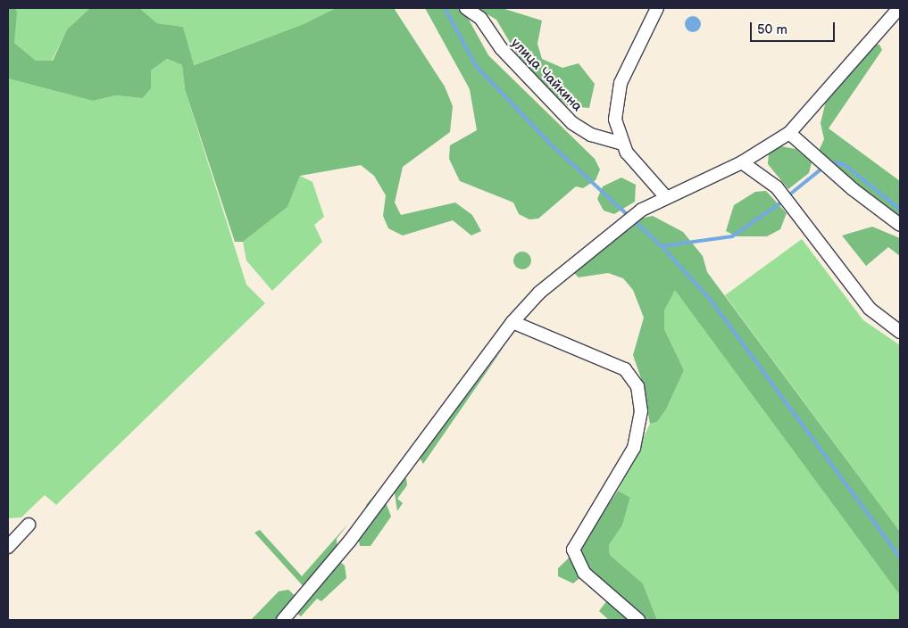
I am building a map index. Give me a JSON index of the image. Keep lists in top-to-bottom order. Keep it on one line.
{"streets":{"street":["улица Чайкина"]},"scale_bar":"50 m"}
